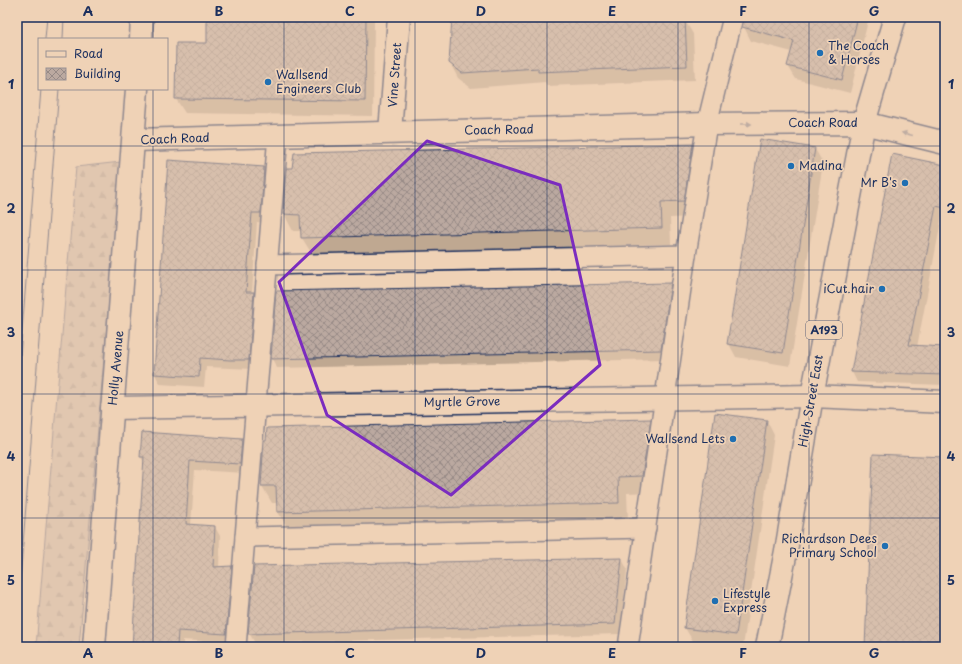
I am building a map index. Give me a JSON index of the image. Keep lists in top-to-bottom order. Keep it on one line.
{"streets":{"street":["Vine Street","Coach Road","A193","Holly Avenue","High Street East","Myrtle Grove"]},"crossings":[["Vine Street","Coach Road"],["Coach Road","Holly Avenue"],["Coach Road","High Street East"],["Holly Avenue","Myrtle Grove"],["High Street East","Myrtle Grove"]],"places":["The Coach & Horses","Wallsend Engineers Club","Madina","Mr B's","iCut.hair","Wallsend Lets","Richardson Dees Primary School","Lifestyle Express"],"legend":["Road","Building"],"grid":{"columns":["A","B","C","D","E","F","G"],"rows":["1","2","3","4","5"]}}
